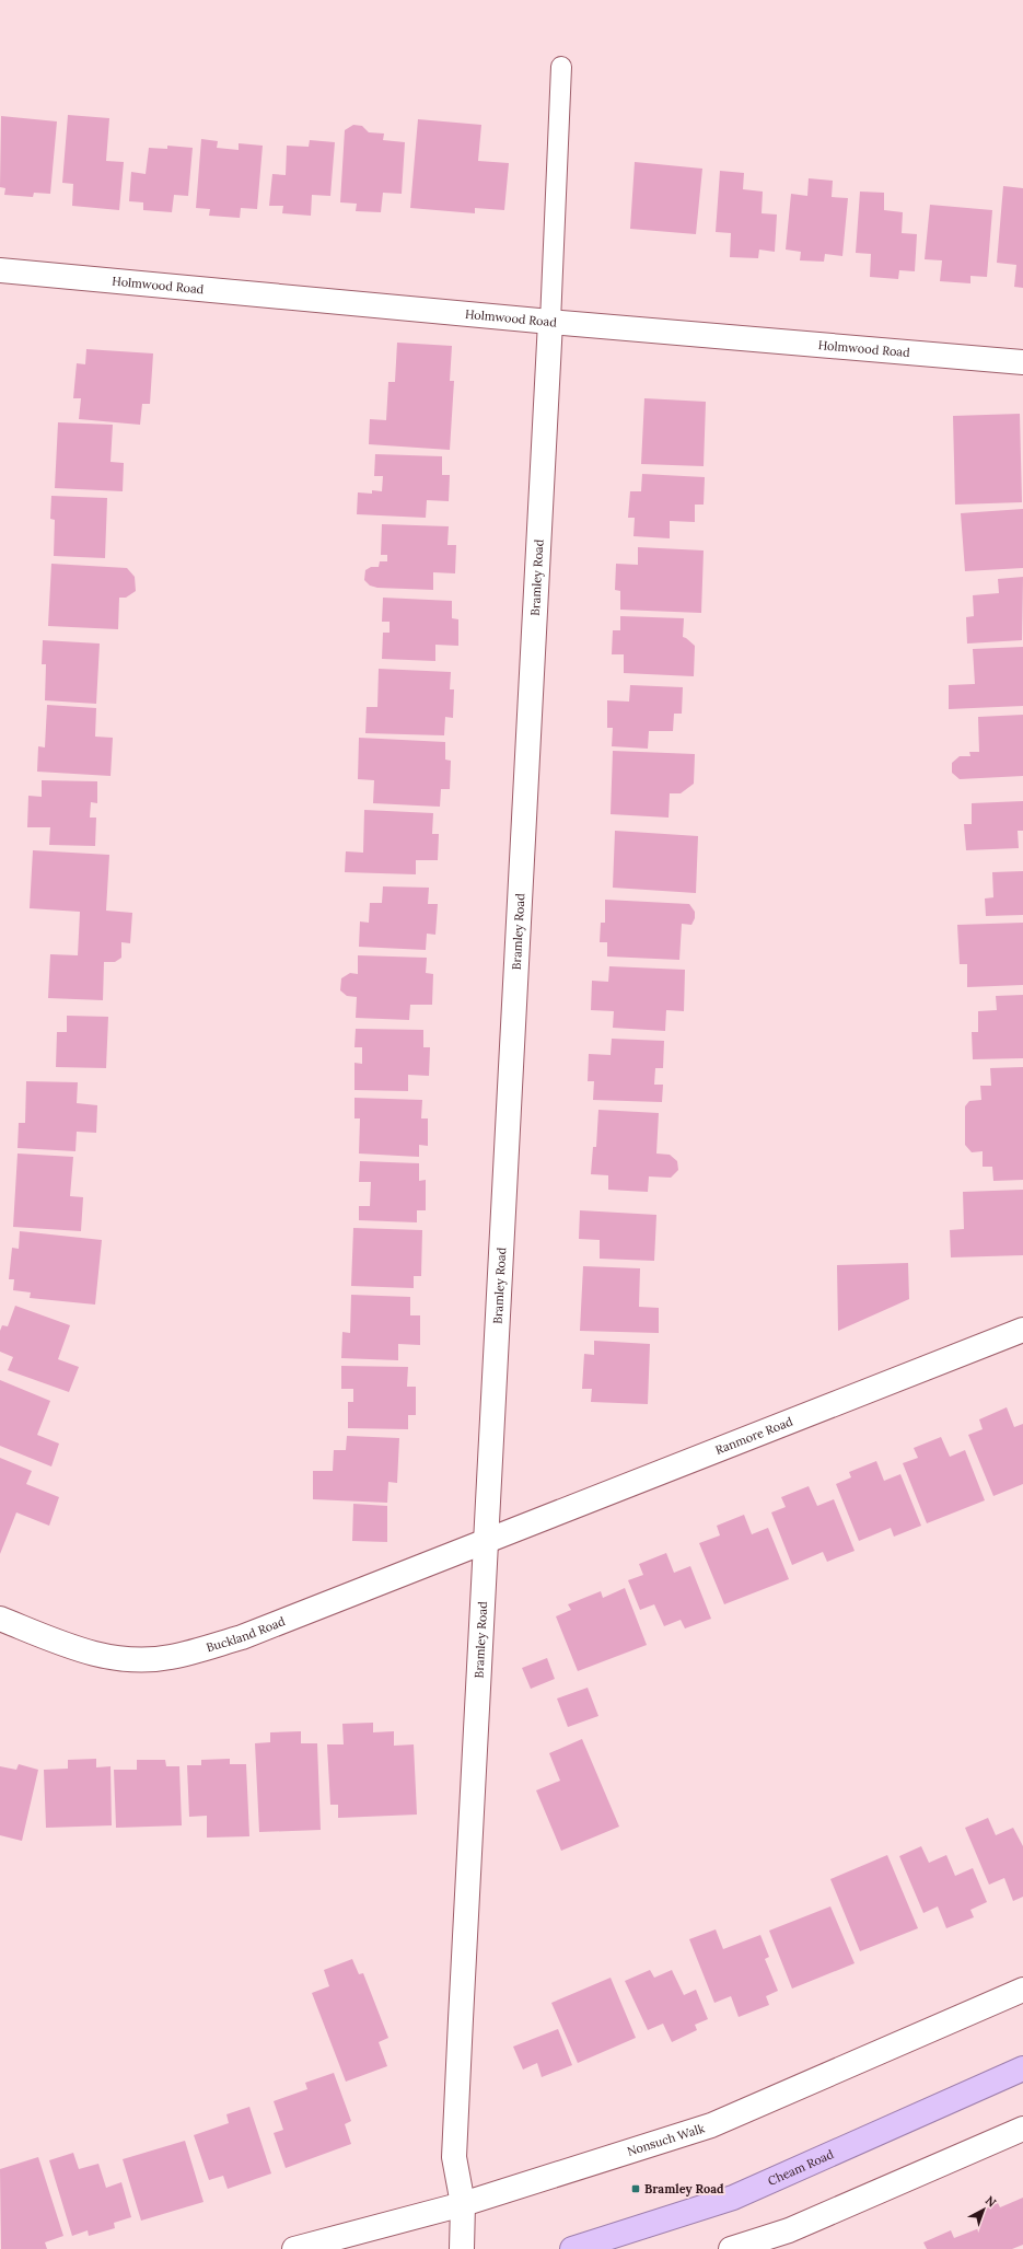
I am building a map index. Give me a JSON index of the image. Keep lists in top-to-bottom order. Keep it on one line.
{"streets":{"highway":["Cheam Road"],"street":["Holmwood Road","Bramley Road","Ranmore Road","Buckland Road","Nonsuch Walk"]},"crossings":[["Holmwood Road","Bramley Road"],["Bramley Road","Ranmore Road"],["Bramley Road","Buckland Road"],["Bramley Road","Nonsuch Walk"],["Ranmore Road","Buckland Road"]],"places":{"transit":["Bramley Road"]},"north":"top right"}
